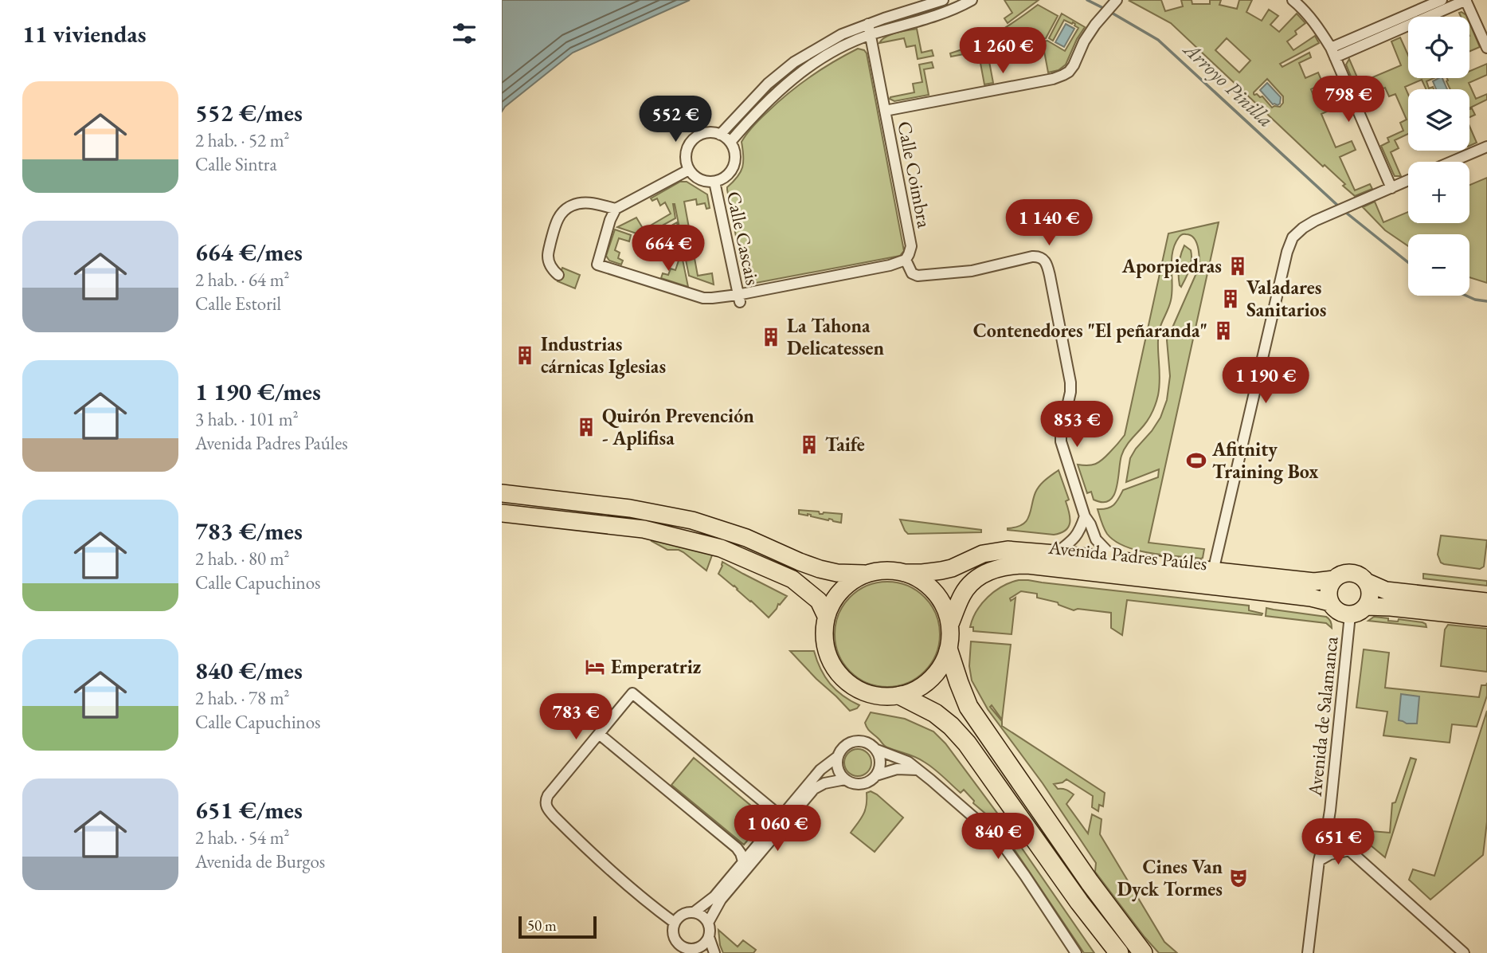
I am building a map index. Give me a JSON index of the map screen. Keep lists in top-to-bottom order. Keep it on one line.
{"streets":{"highway":["Avenida Padres Paúles"],"street":["Calle Coimbra","Calle Cascais","Avenida de Salamanca"]},"crossings":[["Avenida Padres Paúles","Avenida de Salamanca"]],"water":["Arroyo Pinilla"],"places":{"building":["Aporpiedras","Valadares Sanitarios","Contenedores \"El peñaranda\"","La Tahona Delicatessen","Industrias cárnicas Iglesias","Quirón Prevención - Aplifisa","Taife"],"sports":["Afitnity Training Box"],"hotel":["Emperatriz"],"theatre":["Cines Van Dyck Tormes"]},"scale_bar":"50 m","page":{"heading":"11 viviendas","map_buttons":["+","−"],"price":["1 260 €","798 €","552 €","1 140 €","664 €","1 190 €","853 €","783 €","1 060 €","840 €","651 €"],"list":[{"name":"552 €/mes","note":"2 hab. · 52 m² · Calle Sintra"},{"name":"664 €/mes","note":"2 hab. · 64 m² · Calle Estoril"},{"name":"1 190 €/mes","note":"3 hab. · 101 m² · Avenida Padres Paúles"},{"name":"783 €/mes","note":"2 hab. · 80 m² · Calle Capuchinos"},{"name":"840 €/mes","note":"2 hab. · 78 m² · Calle Capuchinos"},{"name":"651 €/mes","note":"2 hab. · 54 m² · Avenida de Burgos"}],"scale":"50 m"}}
